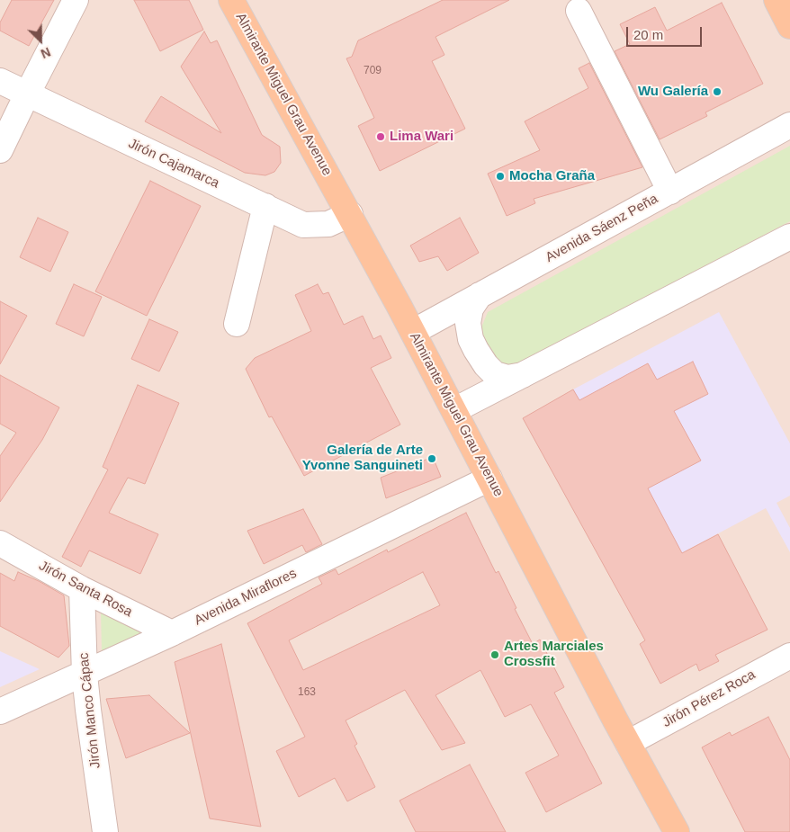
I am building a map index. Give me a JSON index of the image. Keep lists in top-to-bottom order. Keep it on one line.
{"streets":{"main road":["Almirante Miguel Grau Avenue"],"street":["Jirón Cajamarca","Avenida Sáenz Peña","Jirón Santa Rosa","Avenida Miraflores","Jirón Pérez Roca","Jirón Manco Cápac"]},"crossings":[["Almirante Miguel Grau Avenue","Jirón Cajamarca"],["Almirante Miguel Grau Avenue","Avenida Sáenz Peña"],["Almirante Miguel Grau Avenue","Avenida Miraflores"],["Almirante Miguel Grau Avenue","Jirón Pérez Roca"],["Jirón Santa Rosa","Avenida Miraflores"],["Jirón Santa Rosa","Jirón Manco Cápac"],["Avenida Miraflores","Jirón Manco Cápac"]],"places":["Wu Galería","Lima Wari","Mocha Graña","Galería de Arte Yvonne Sanguineti","Artes Marciales Crossfit"],"house_numbers":["709","163"],"scale_bar":"20 m","north":"bottom right"}
